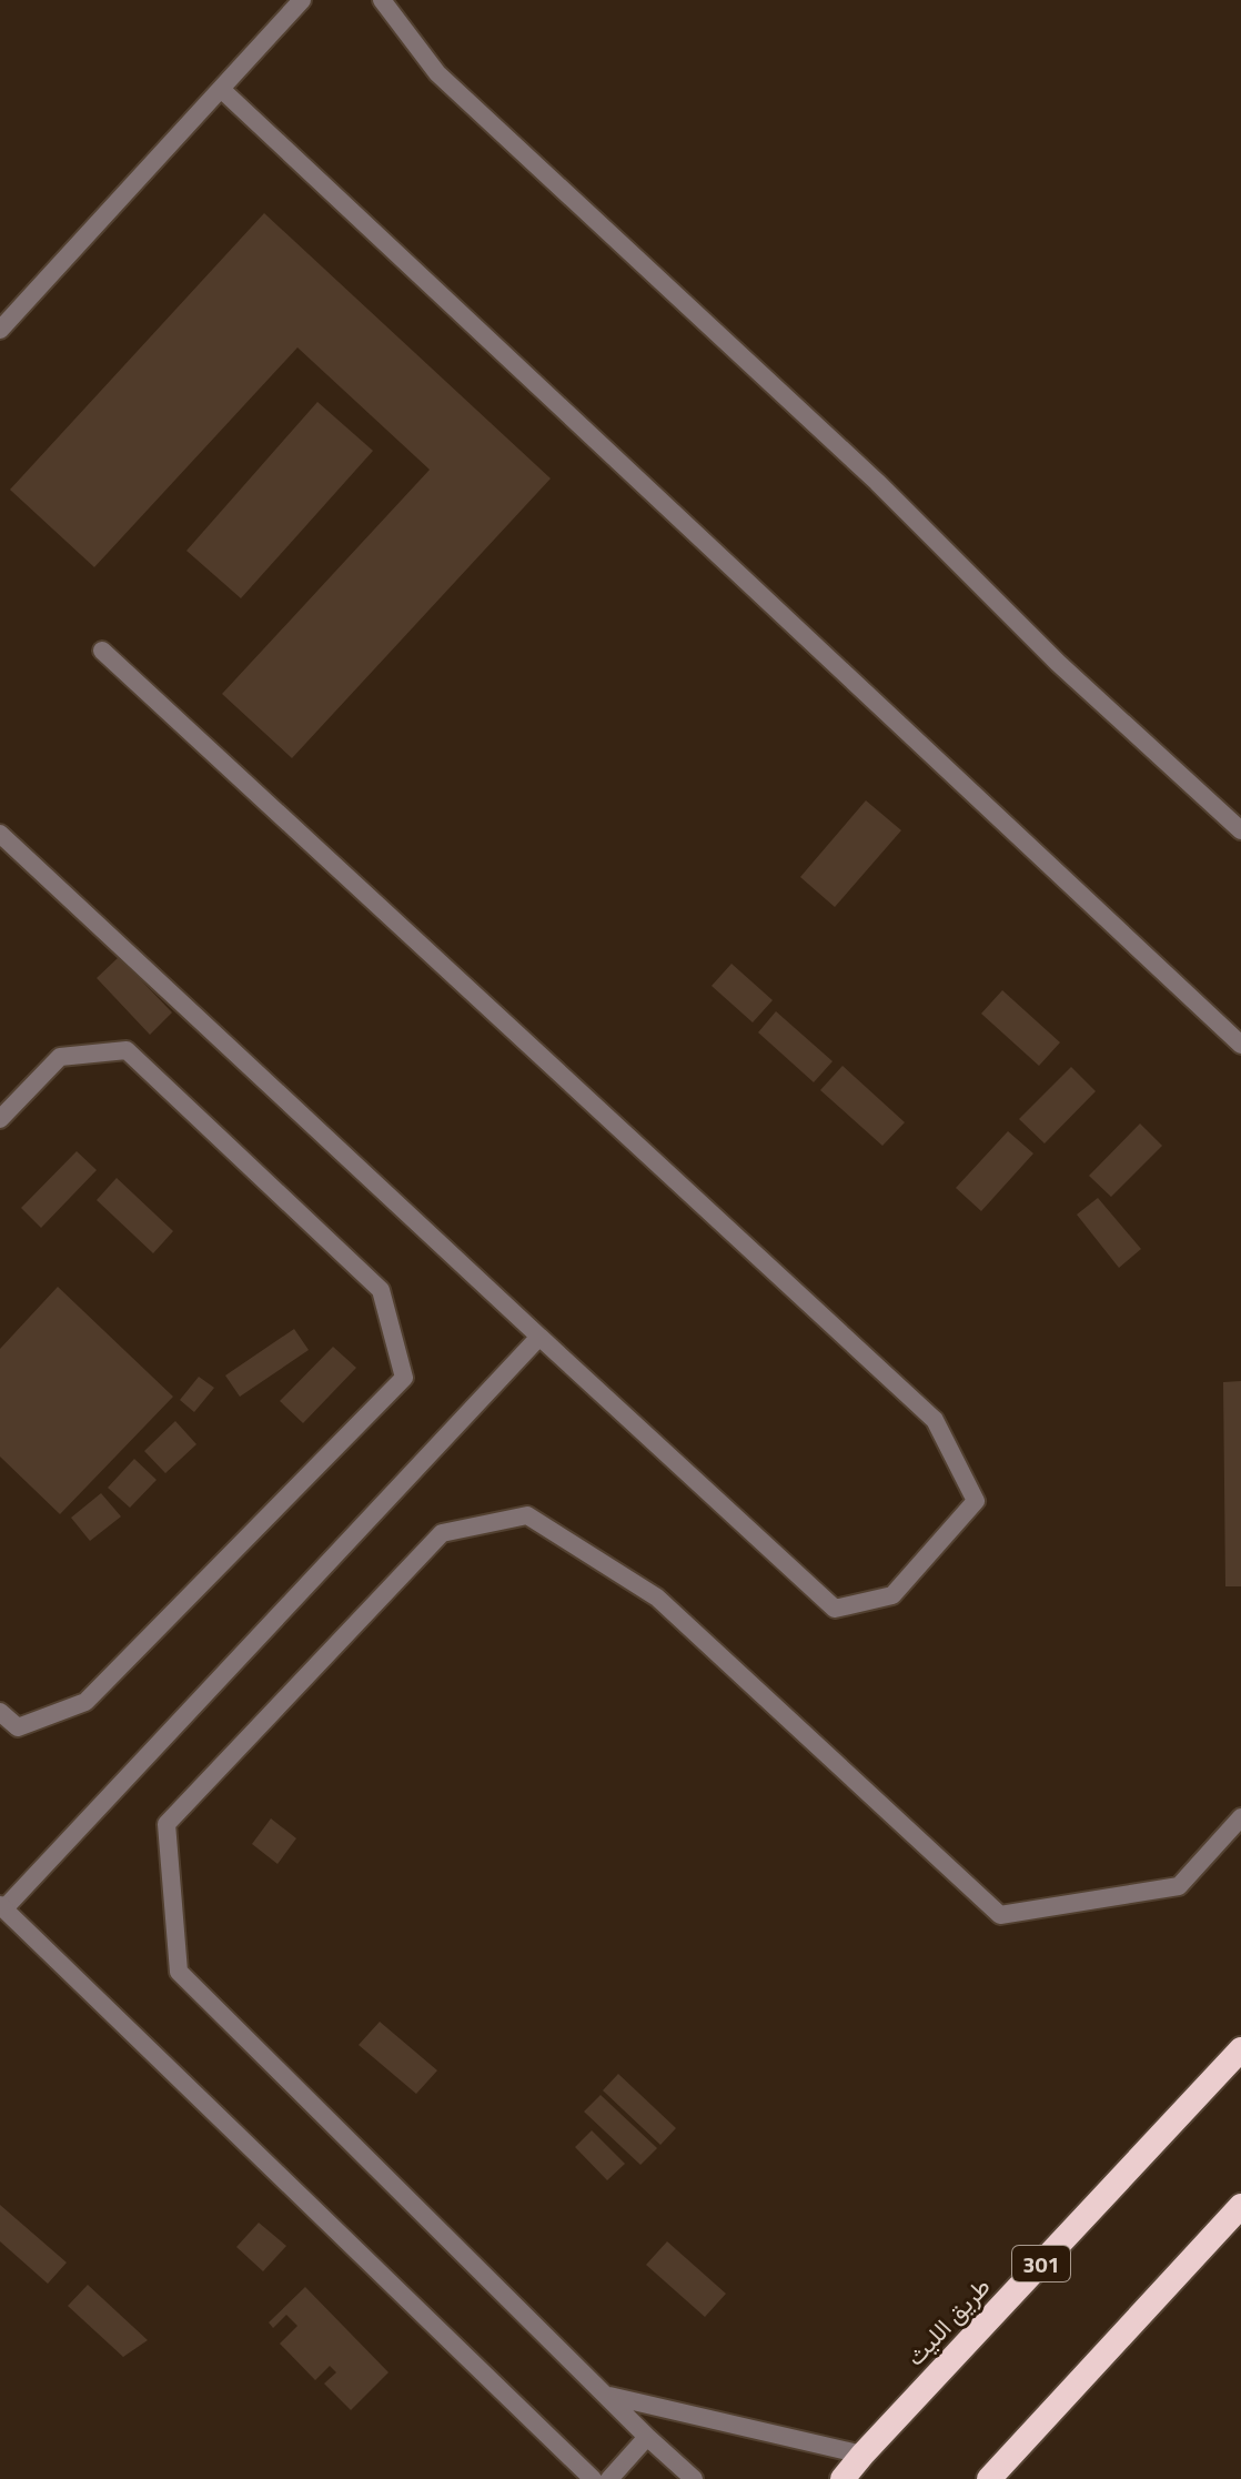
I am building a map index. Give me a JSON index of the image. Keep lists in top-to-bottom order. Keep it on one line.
{"streets":{"highway":["301","طريق الليث"]}}
